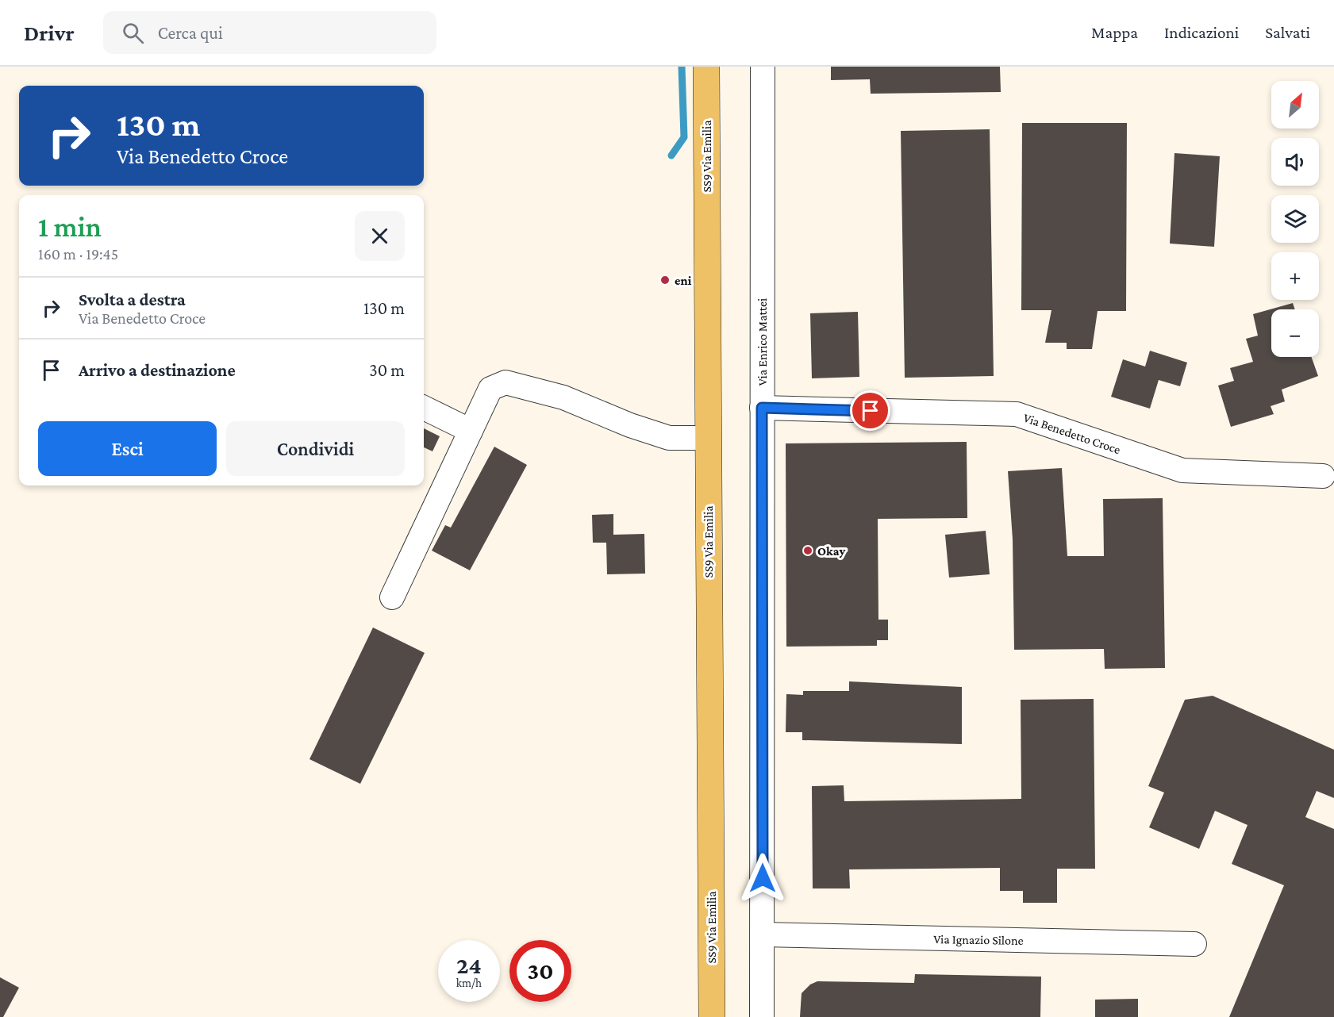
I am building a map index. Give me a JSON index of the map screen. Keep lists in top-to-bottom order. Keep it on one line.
{"streets":{"main road":["SS9 Via Emilia"],"street":["Via Enrico Mattei","Via Benedetto Croce","Via Ignazio Silone"]},"crossings":[["Via Enrico Mattei","Via Benedetto Croce"],["Via Enrico Mattei","Via Ignazio Silone"]],"places":["eni","Okay"],"north":"top right","page":{"header":"Drivr","search":"Cerca qui","nav":["Mappa","Indicazioni","Salvati"],"map_buttons":["+","−"],"turn":["130 m","Via Benedetto Croce"],"heading":["1 min","160 m · 19:45"],"list":[{"name":"Svolta a destra","note":"Via Benedetto Croce","value":"130 m"},{"name":"Arrivo a destinazione","value":"30 m"}],"buttons":["Esci","Condividi"],"speed":"24 km/h","limit":"30"}}
